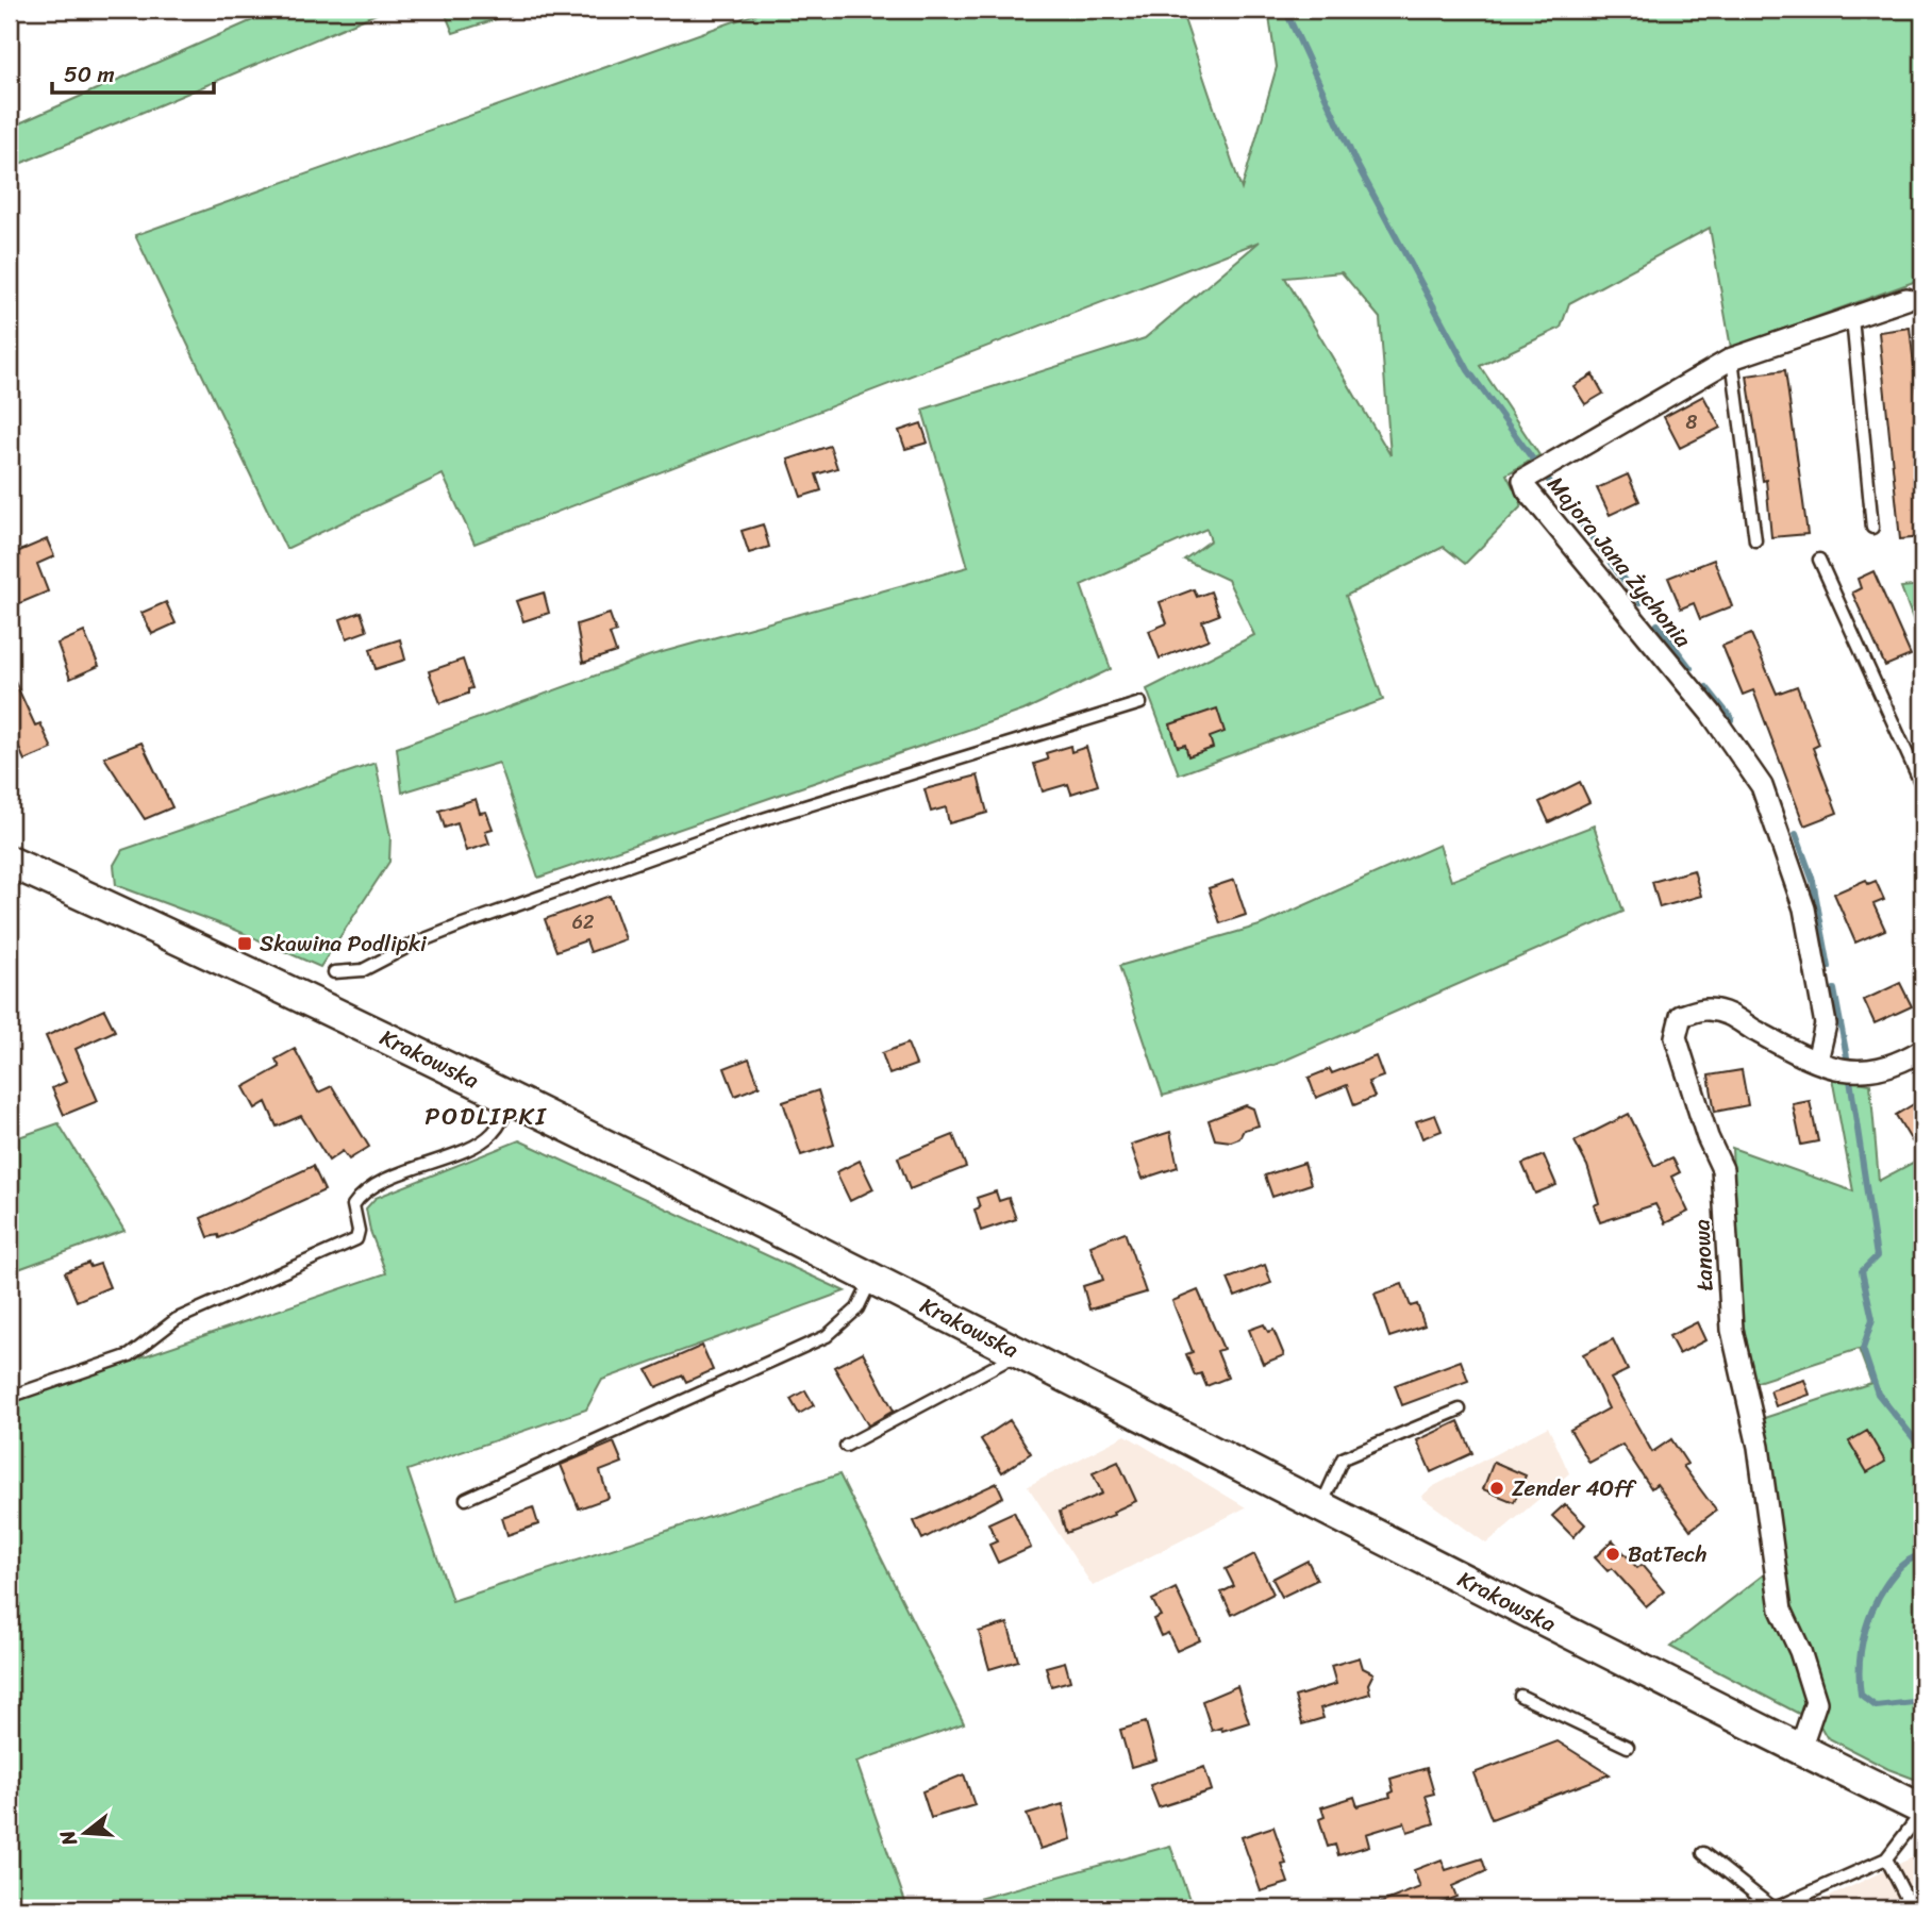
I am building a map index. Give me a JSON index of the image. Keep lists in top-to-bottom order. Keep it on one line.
{"streets":{"main road":["Krakowska"],"street":["Majora Jana Żychonia","Łanowa"]},"crossings":[["Majora Jana Żychonia","Łanowa"],["Krakowska","Łanowa"]],"districts":["PODLIPKI"],"places":{"transit":["Skawina Podlipki"],"other":["Zender 4Off","BatTech"]},"house_numbers":["8","62"],"scale_bar":"50 m","north":"left"}
